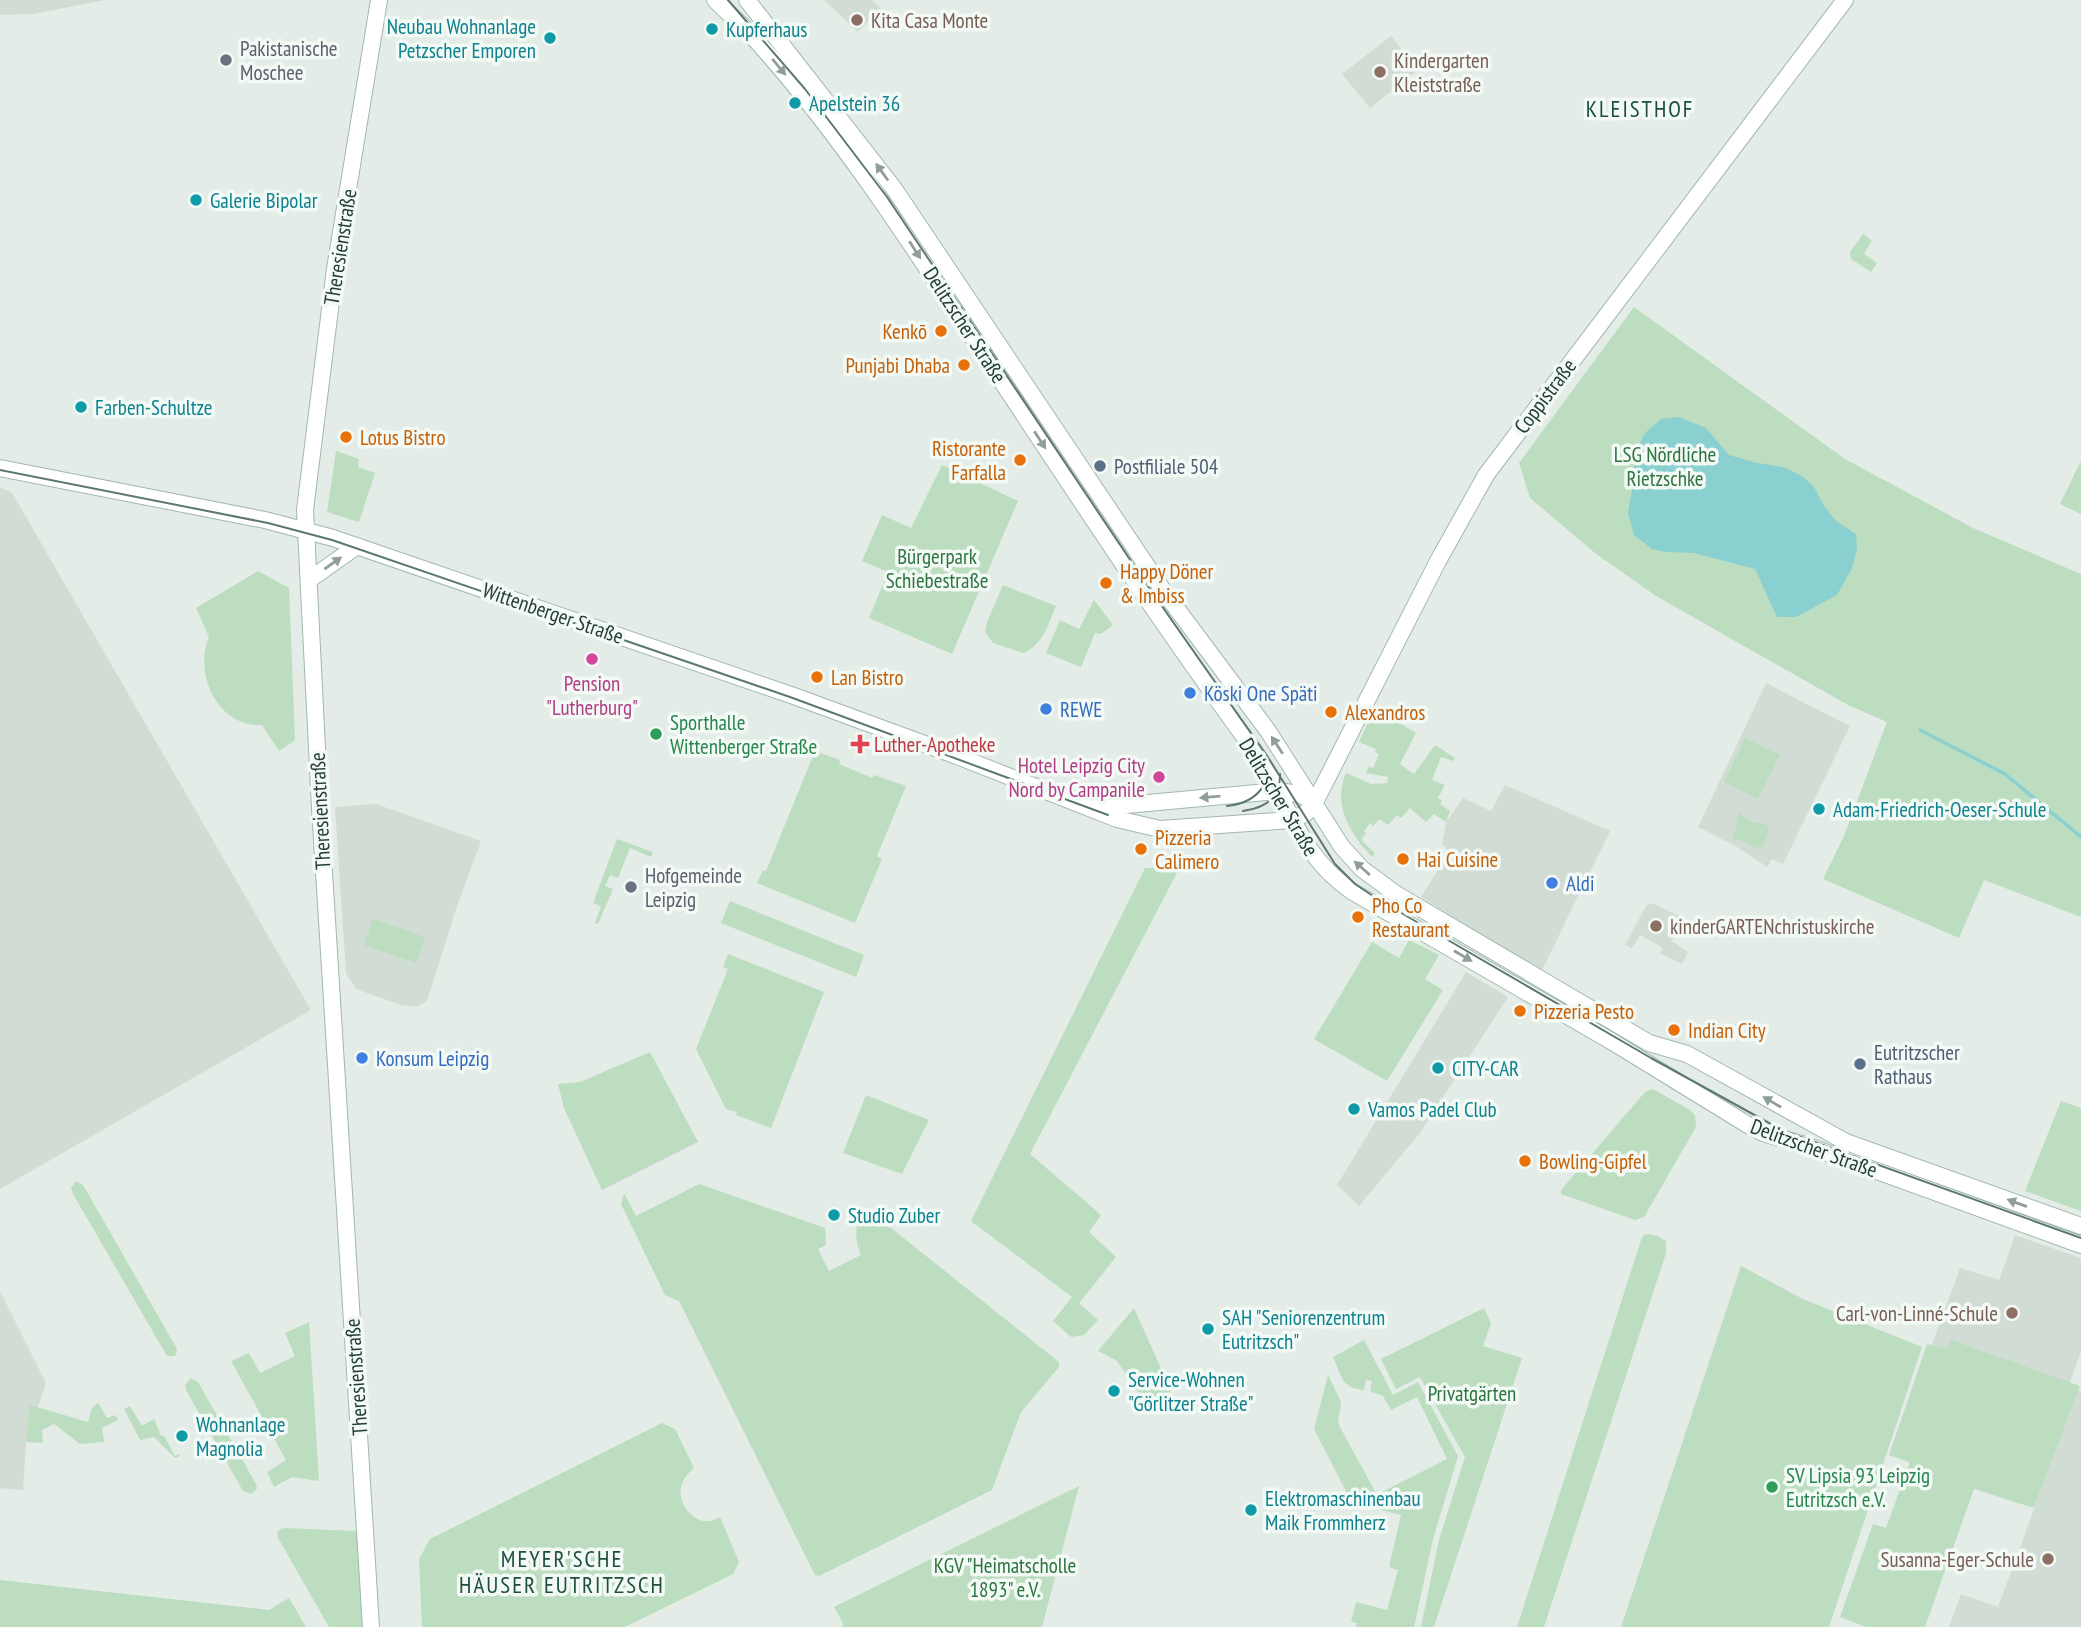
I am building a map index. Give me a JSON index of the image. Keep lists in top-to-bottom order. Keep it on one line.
{"streets":{"main road":["Theresienstraße","Delitzscher Straße","Coppistraße","Wittenberger Straße"]},"crossings":[["Theresienstraße","Wittenberger Straße"],["Delitzscher Straße","Coppistraße"],["Delitzscher Straße","Wittenberger Straße"],["Coppistraße","Wittenberger Straße"]],"districts":["KLEISTHOF","MEYER'SCHE HÄUSER EUTRITZSCH"],"parks":["LSG Nördliche Rietzschke","Bürgerpark Schiebestraße","Privatgärten","KGV \"Heimatscholle 1893\" e.V."],"places":{"other":["Kita Casa Monte","Kupferhaus","Neubau Wohnanlage Petzscher Emporen","Pakistanische Moschee","Kindergarten Kleiststraße","Apelstein 36","Galerie Bipolar","Kenkō","Punjabi Dhaba","Farben-Schultze","Lotus Bistro","Ristorante Farfalla","Postfiliale 504","Happy Döner & Imbiss","Pension \"Lutherburg\"","Lan Bistro","Köski One Späti","REWE","Alexandros","Sporthalle Wittenberger Straße","Hotel Leipzig City Nord by Campanile","Adam-Friedrich-Oeser-Schule","Pizzeria Calimero","Hai Cuisine","Aldi","Hofgemeinde Leipzig","Pho Co Restaurant","kinderGARTENchristuskirche","Pizzeria Pesto","Indian City","Konsum Leipzig","Eutritzscher Rathaus","CITY-CAR","Vamos Padel Club","Bowling-Gipfel","Studio Zuber","Carl-von-Linné-Schule","SAH \"Seniorenzentrum Eutritzsch\"","Service-Wohnen \"Görlitzer Straße\"","Wohnanlage Magnolia","SV Lipsia 93 Leipzig Eutritzsch e.V.","Elektromaschinenbau Maik Frommherz","Susanna-Eger-Schule"],"health":["Luther-Apotheke"]}}
